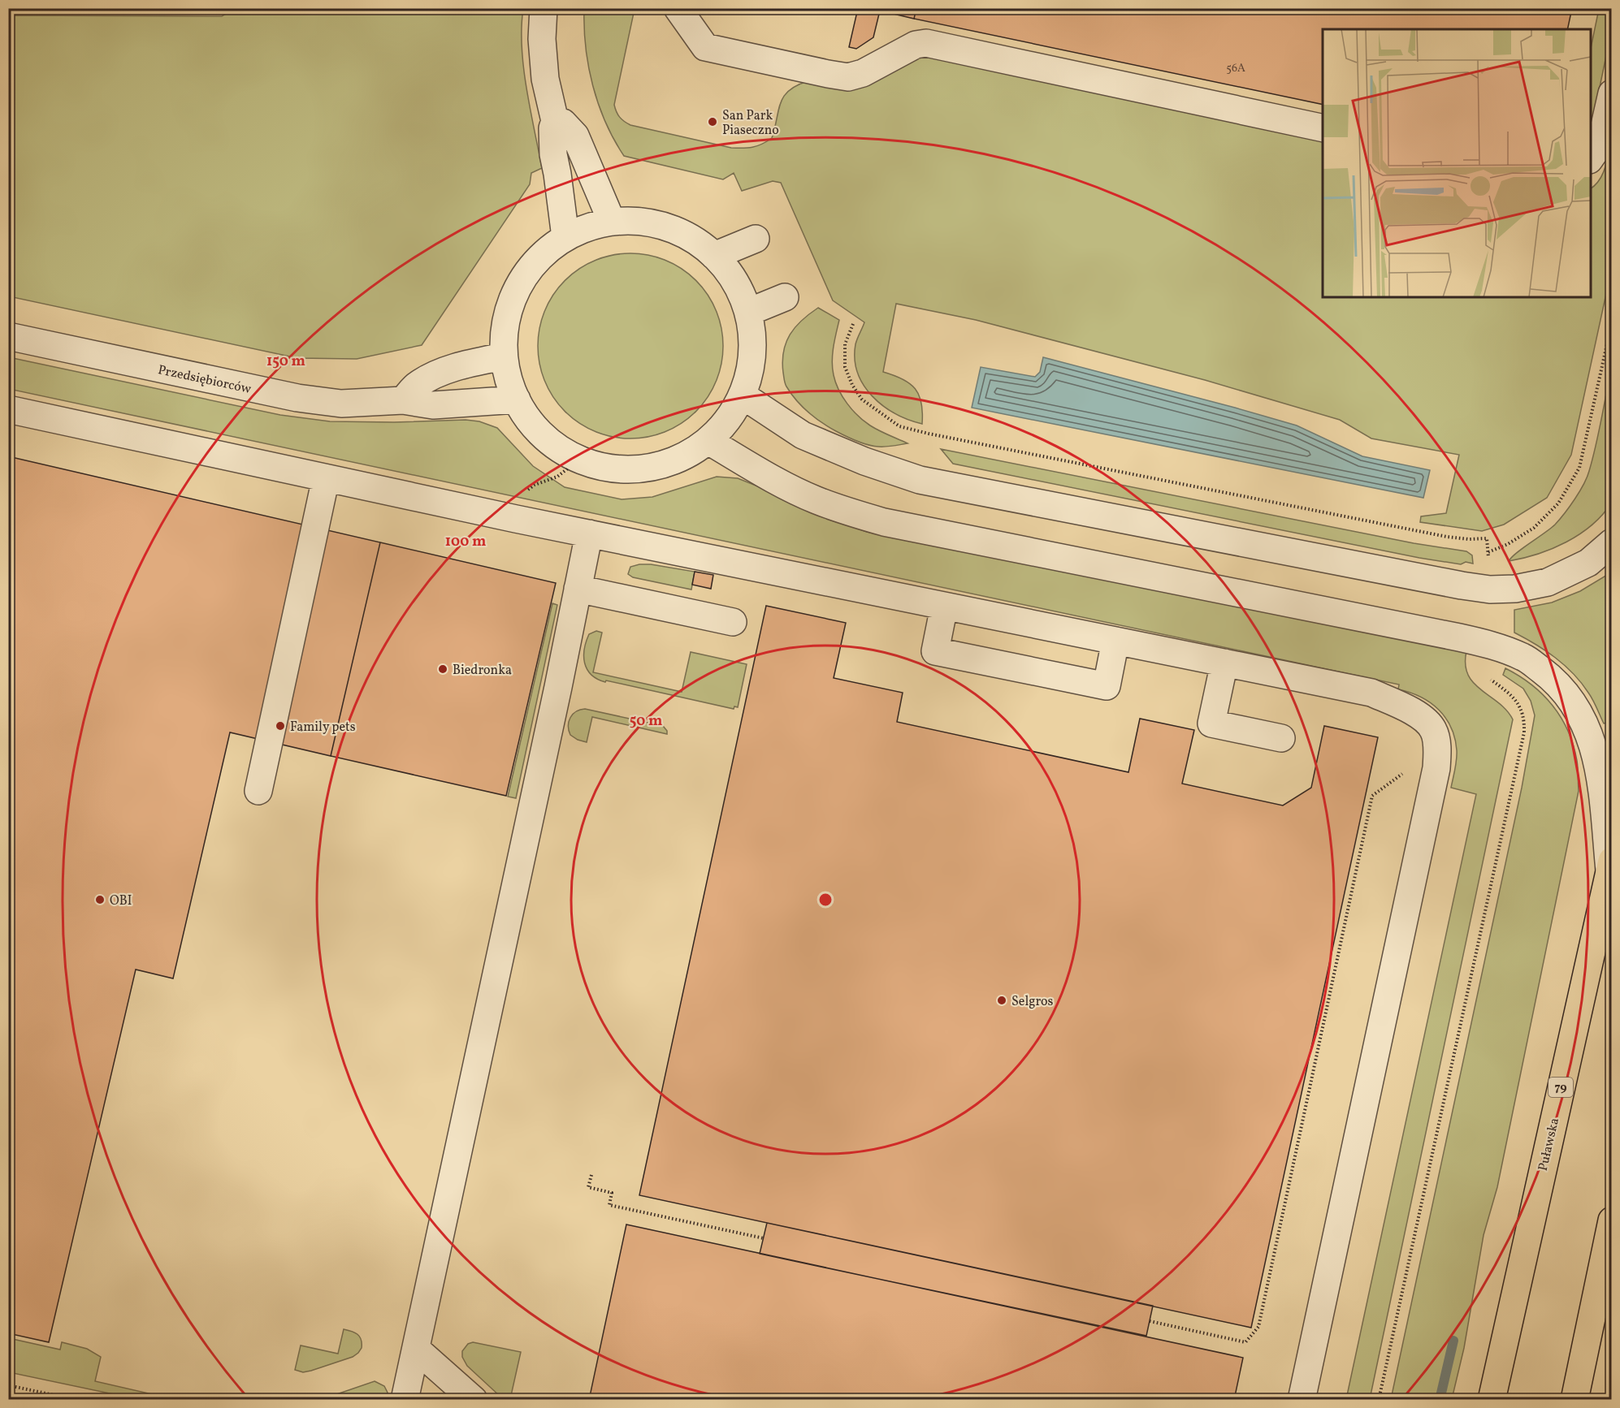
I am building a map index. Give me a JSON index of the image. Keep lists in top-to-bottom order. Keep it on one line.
{"streets":{"main road":["79","Puławska"],"street":["Przedsiębiorców"]},"places":["San Park Piaseczno","Biedronka","Family pets","OBI","Selgros"],"house_numbers":["56A"],"rings":["150 m","100 m","50 m"]}
